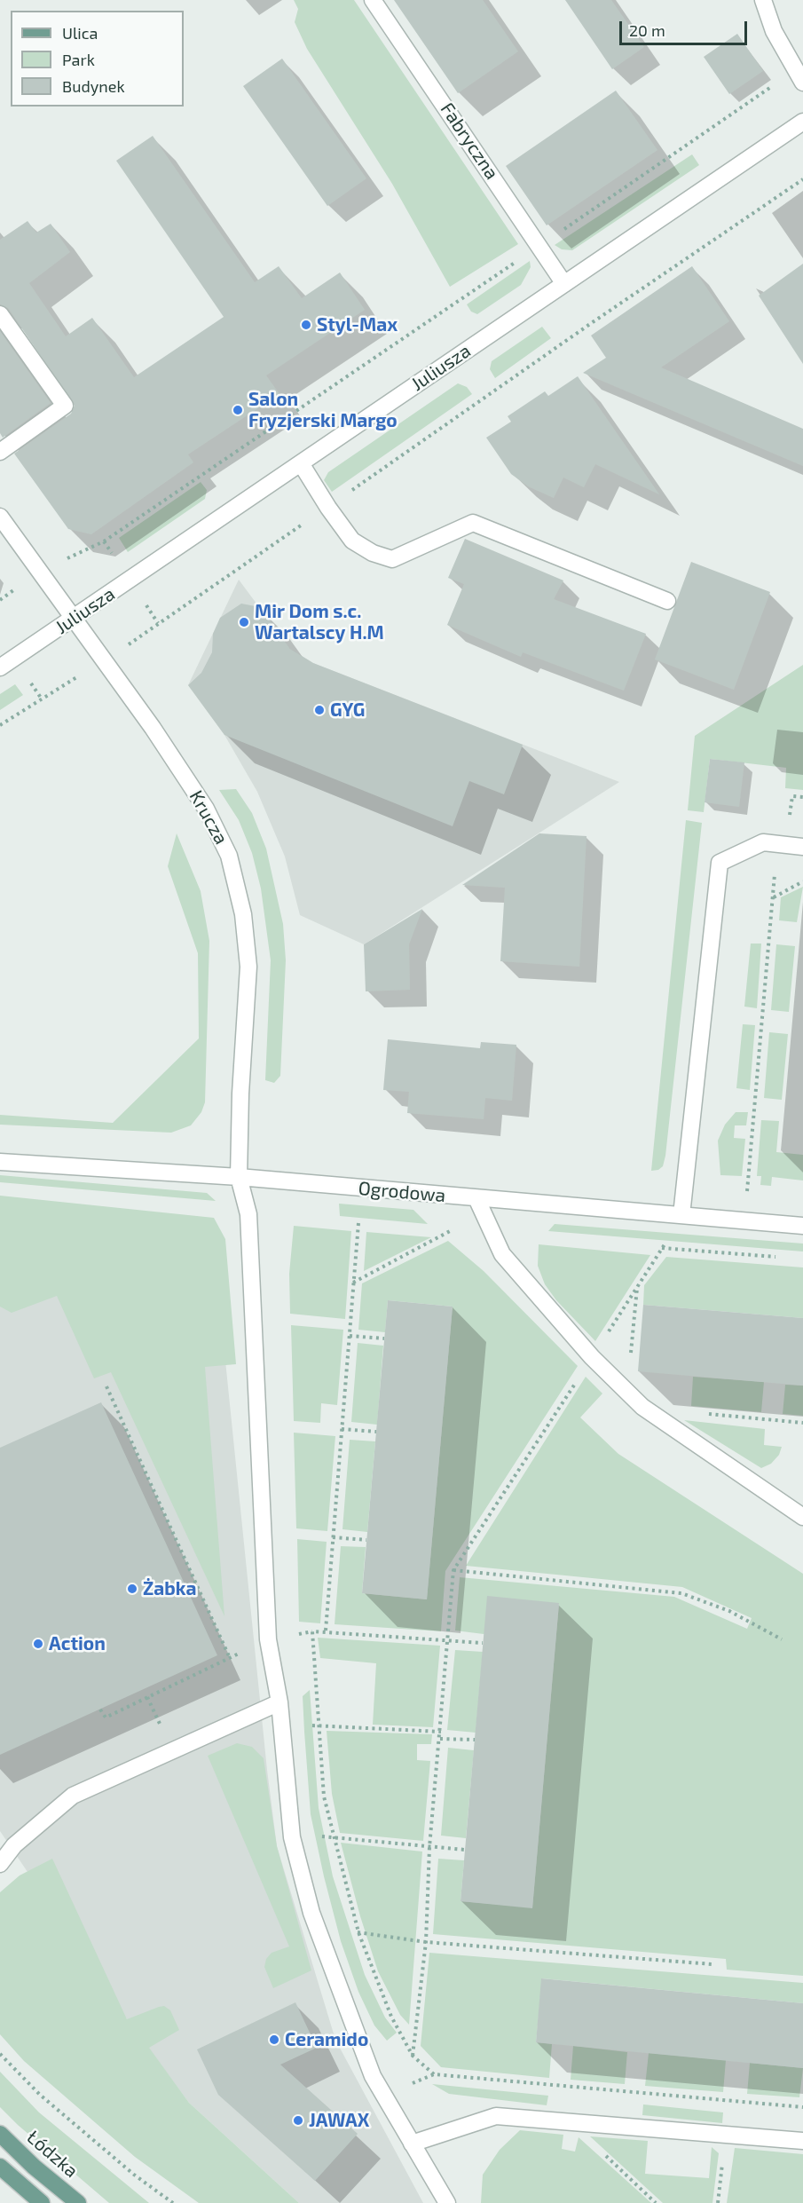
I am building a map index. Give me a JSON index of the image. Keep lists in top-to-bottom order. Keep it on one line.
{"streets":{"main road":["Łódzka"],"street":["Fabryczna","Juliusza","Krucza","Ogrodowa"]},"crossings":[["Fabryczna","Juliusza"],["Juliusza","Krucza"],["Krucza","Ogrodowa"]],"places":["Styl-Max","Salon Fryzjerski Margo","Mir Dom s.c. Wartalscy H.M","GYG","Żabka","Action","Ceramido","JAWAX"],"legend":["Ulica","Park","Budynek"],"scale_bar":"20 m"}
